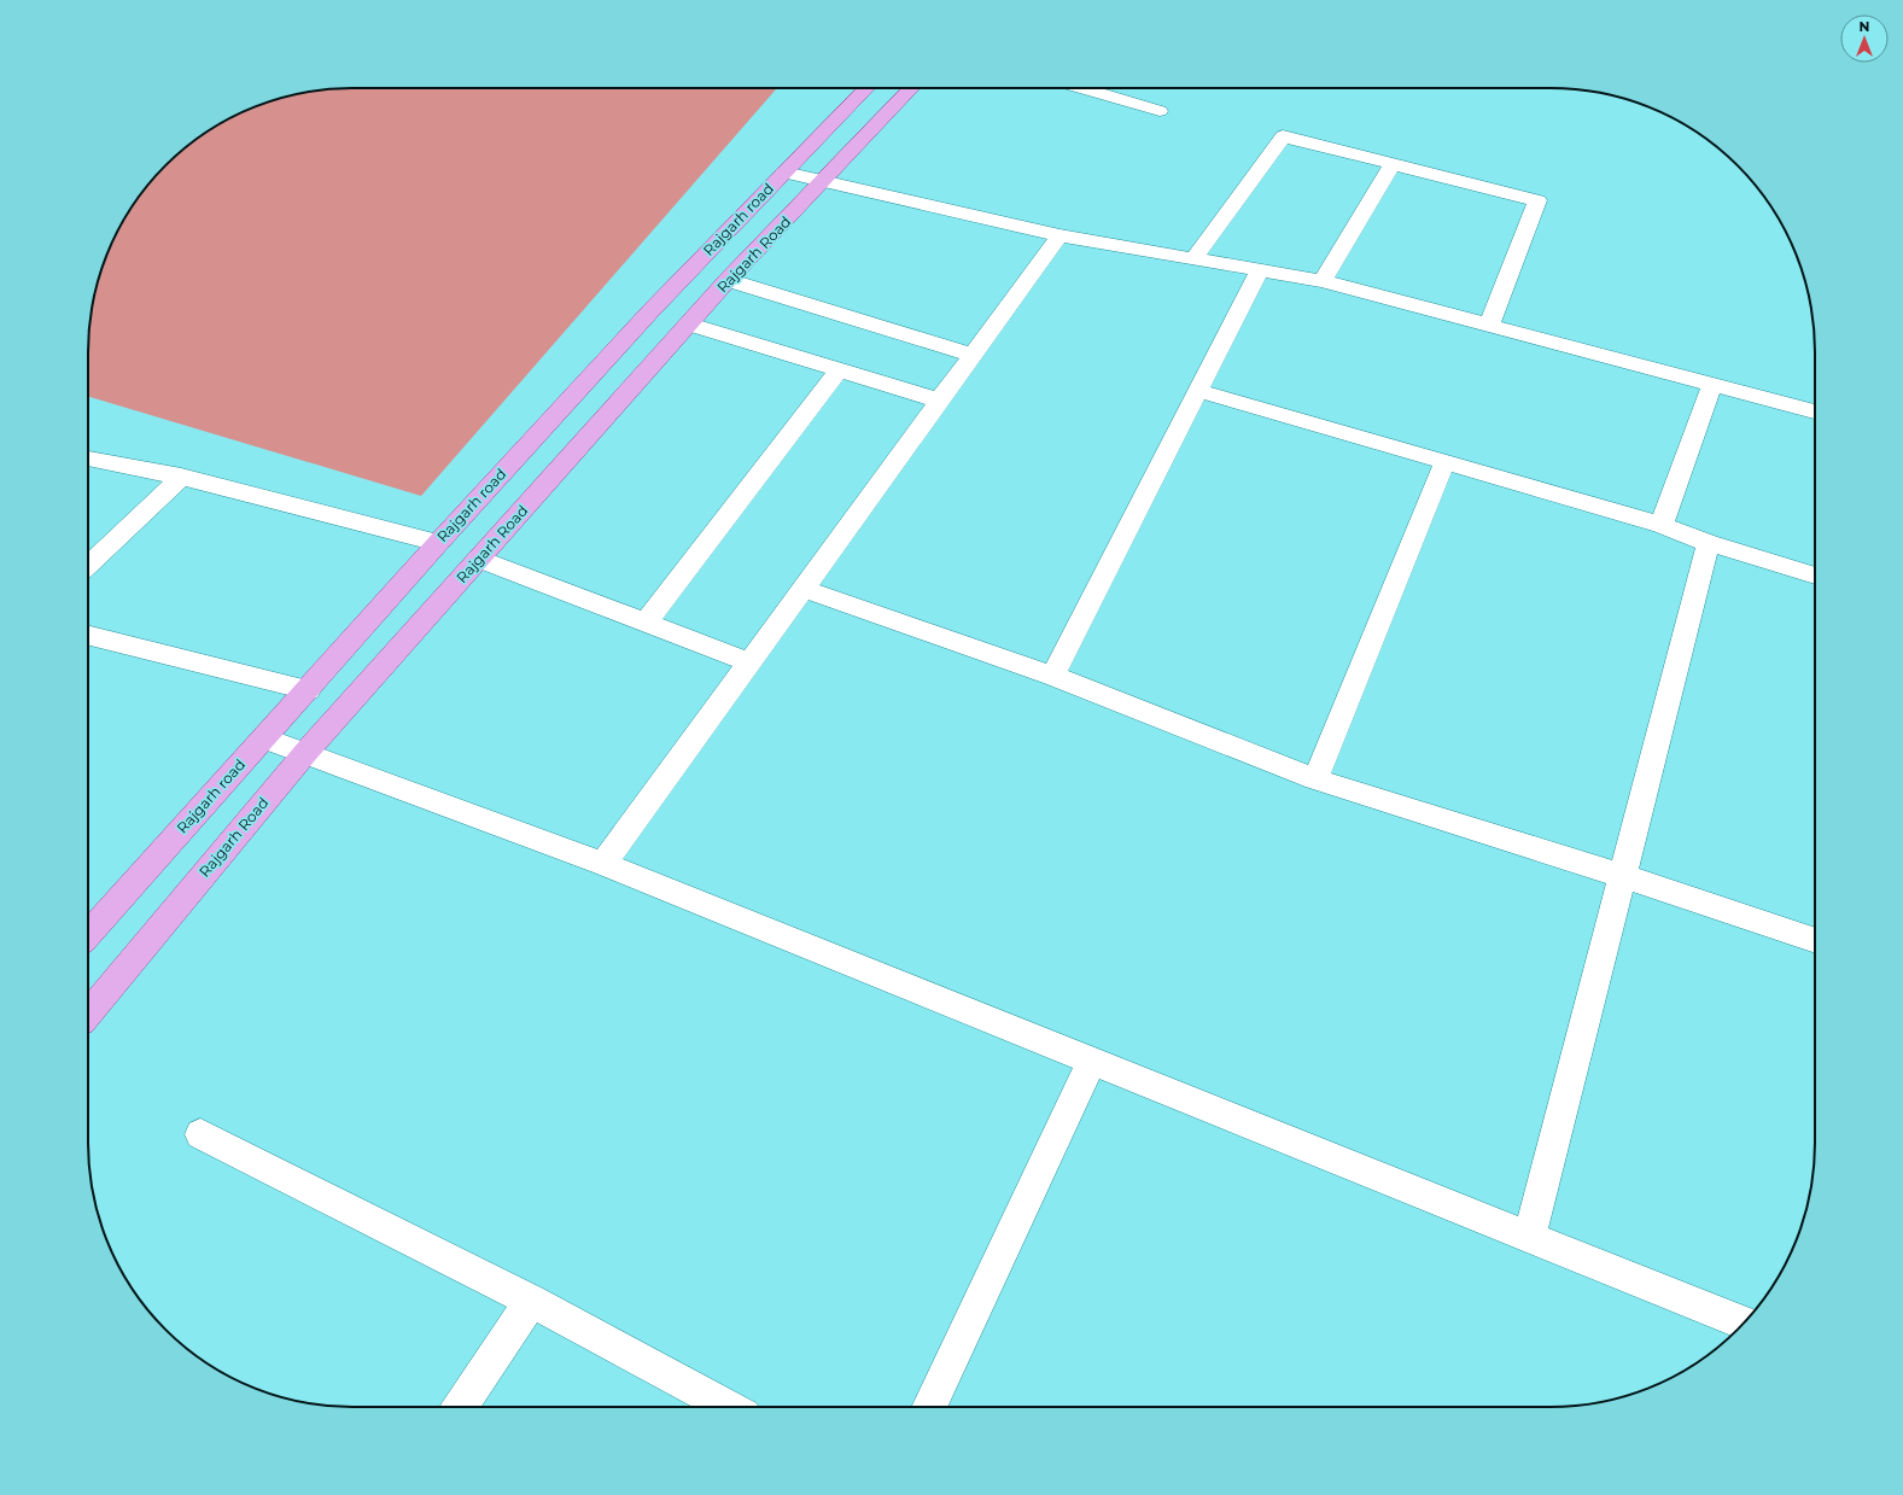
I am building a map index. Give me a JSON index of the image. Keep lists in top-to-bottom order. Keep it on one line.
{"streets":{"main road":["Rajgarh road","Rajgarh Road"]},"north":"top"}
